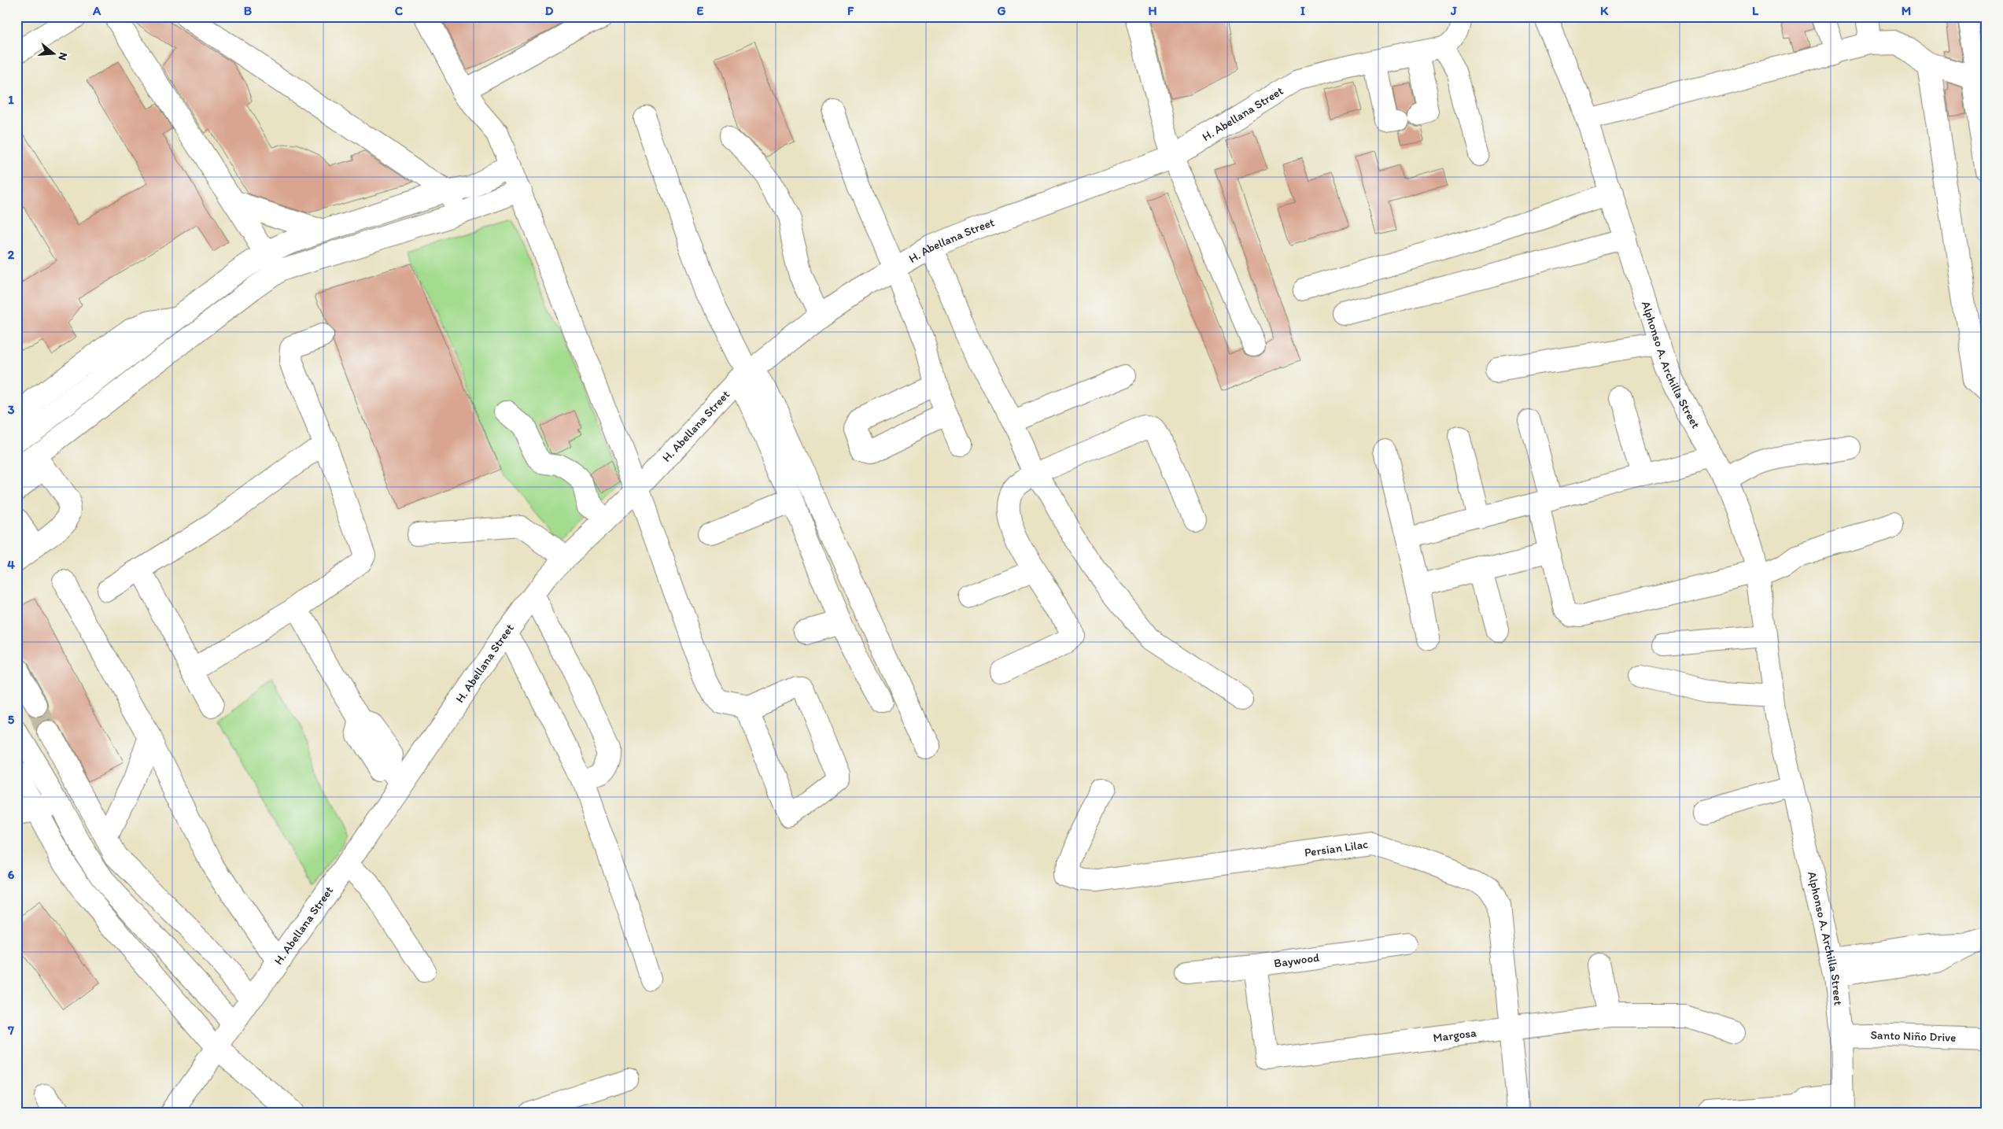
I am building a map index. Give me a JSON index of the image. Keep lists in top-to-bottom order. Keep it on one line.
{"streets":{"street":["H. Abellana Street","Alphonso A. Archilla Street","Persian Lilac","Baywood","Margosa","Santo Niño Drive"]},"crossings":[["Alphonso A. Archilla Street","Santo Niño Drive"],["Persian Lilac","Margosa"],["Baywood","Margosa"]],"north":"right","grid":{"columns":["A","B","C","D","E","F","G","H","I","J","K","L","M"],"rows":["1","2","3","4","5","6","7"]}}
